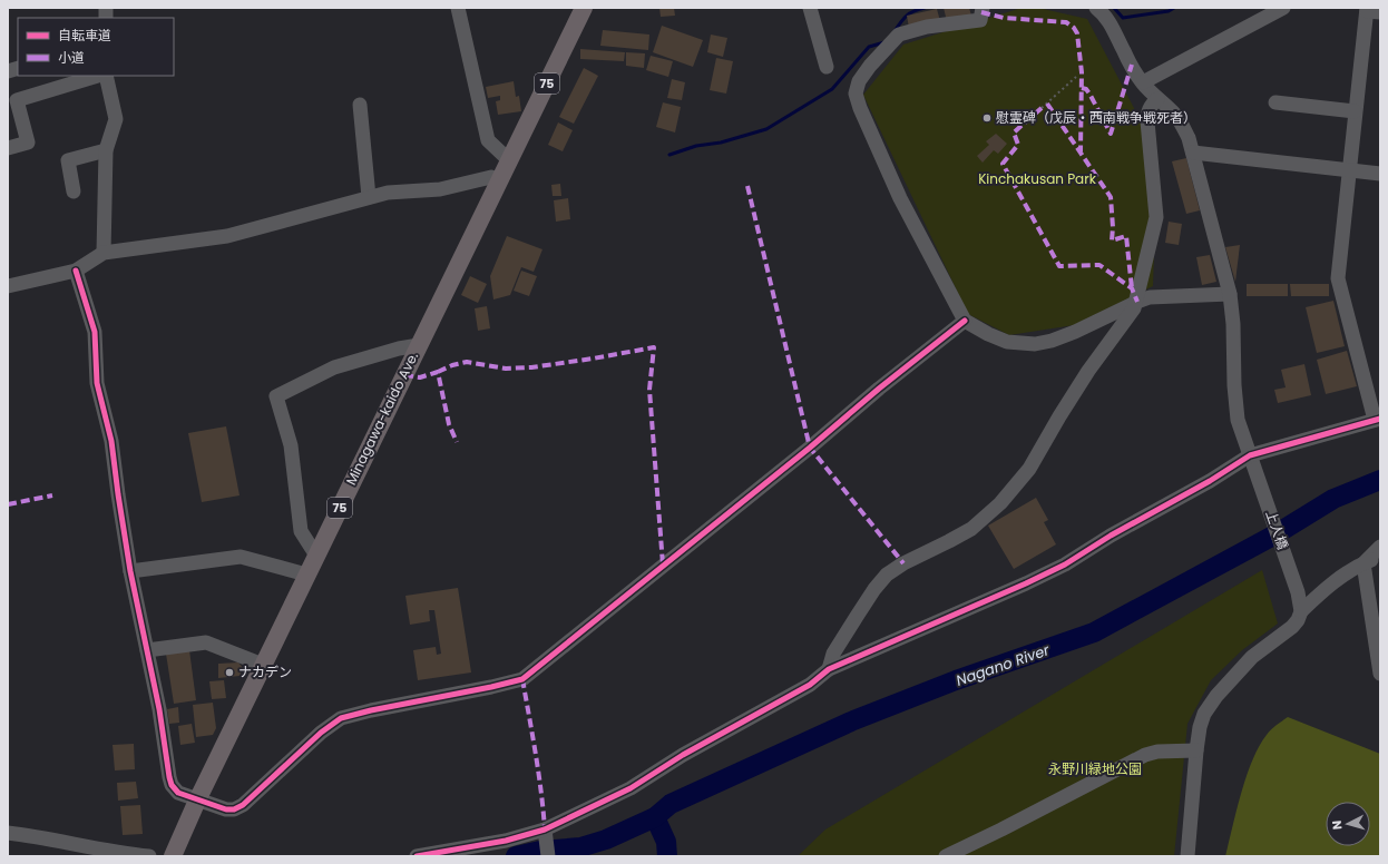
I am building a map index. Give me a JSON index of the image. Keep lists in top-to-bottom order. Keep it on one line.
{"streets":{"main road":["75","Minagawa-kaido Ave."],"street":["上人橋"]},"water":["Nagano River"],"parks":["Kinchakusan Park","永野川緑地公園"],"places":["慰霊碑（戊辰・西南戦争戦死者）","ナカデン"],"legend":["自転車道","小道"],"north":"left"}
